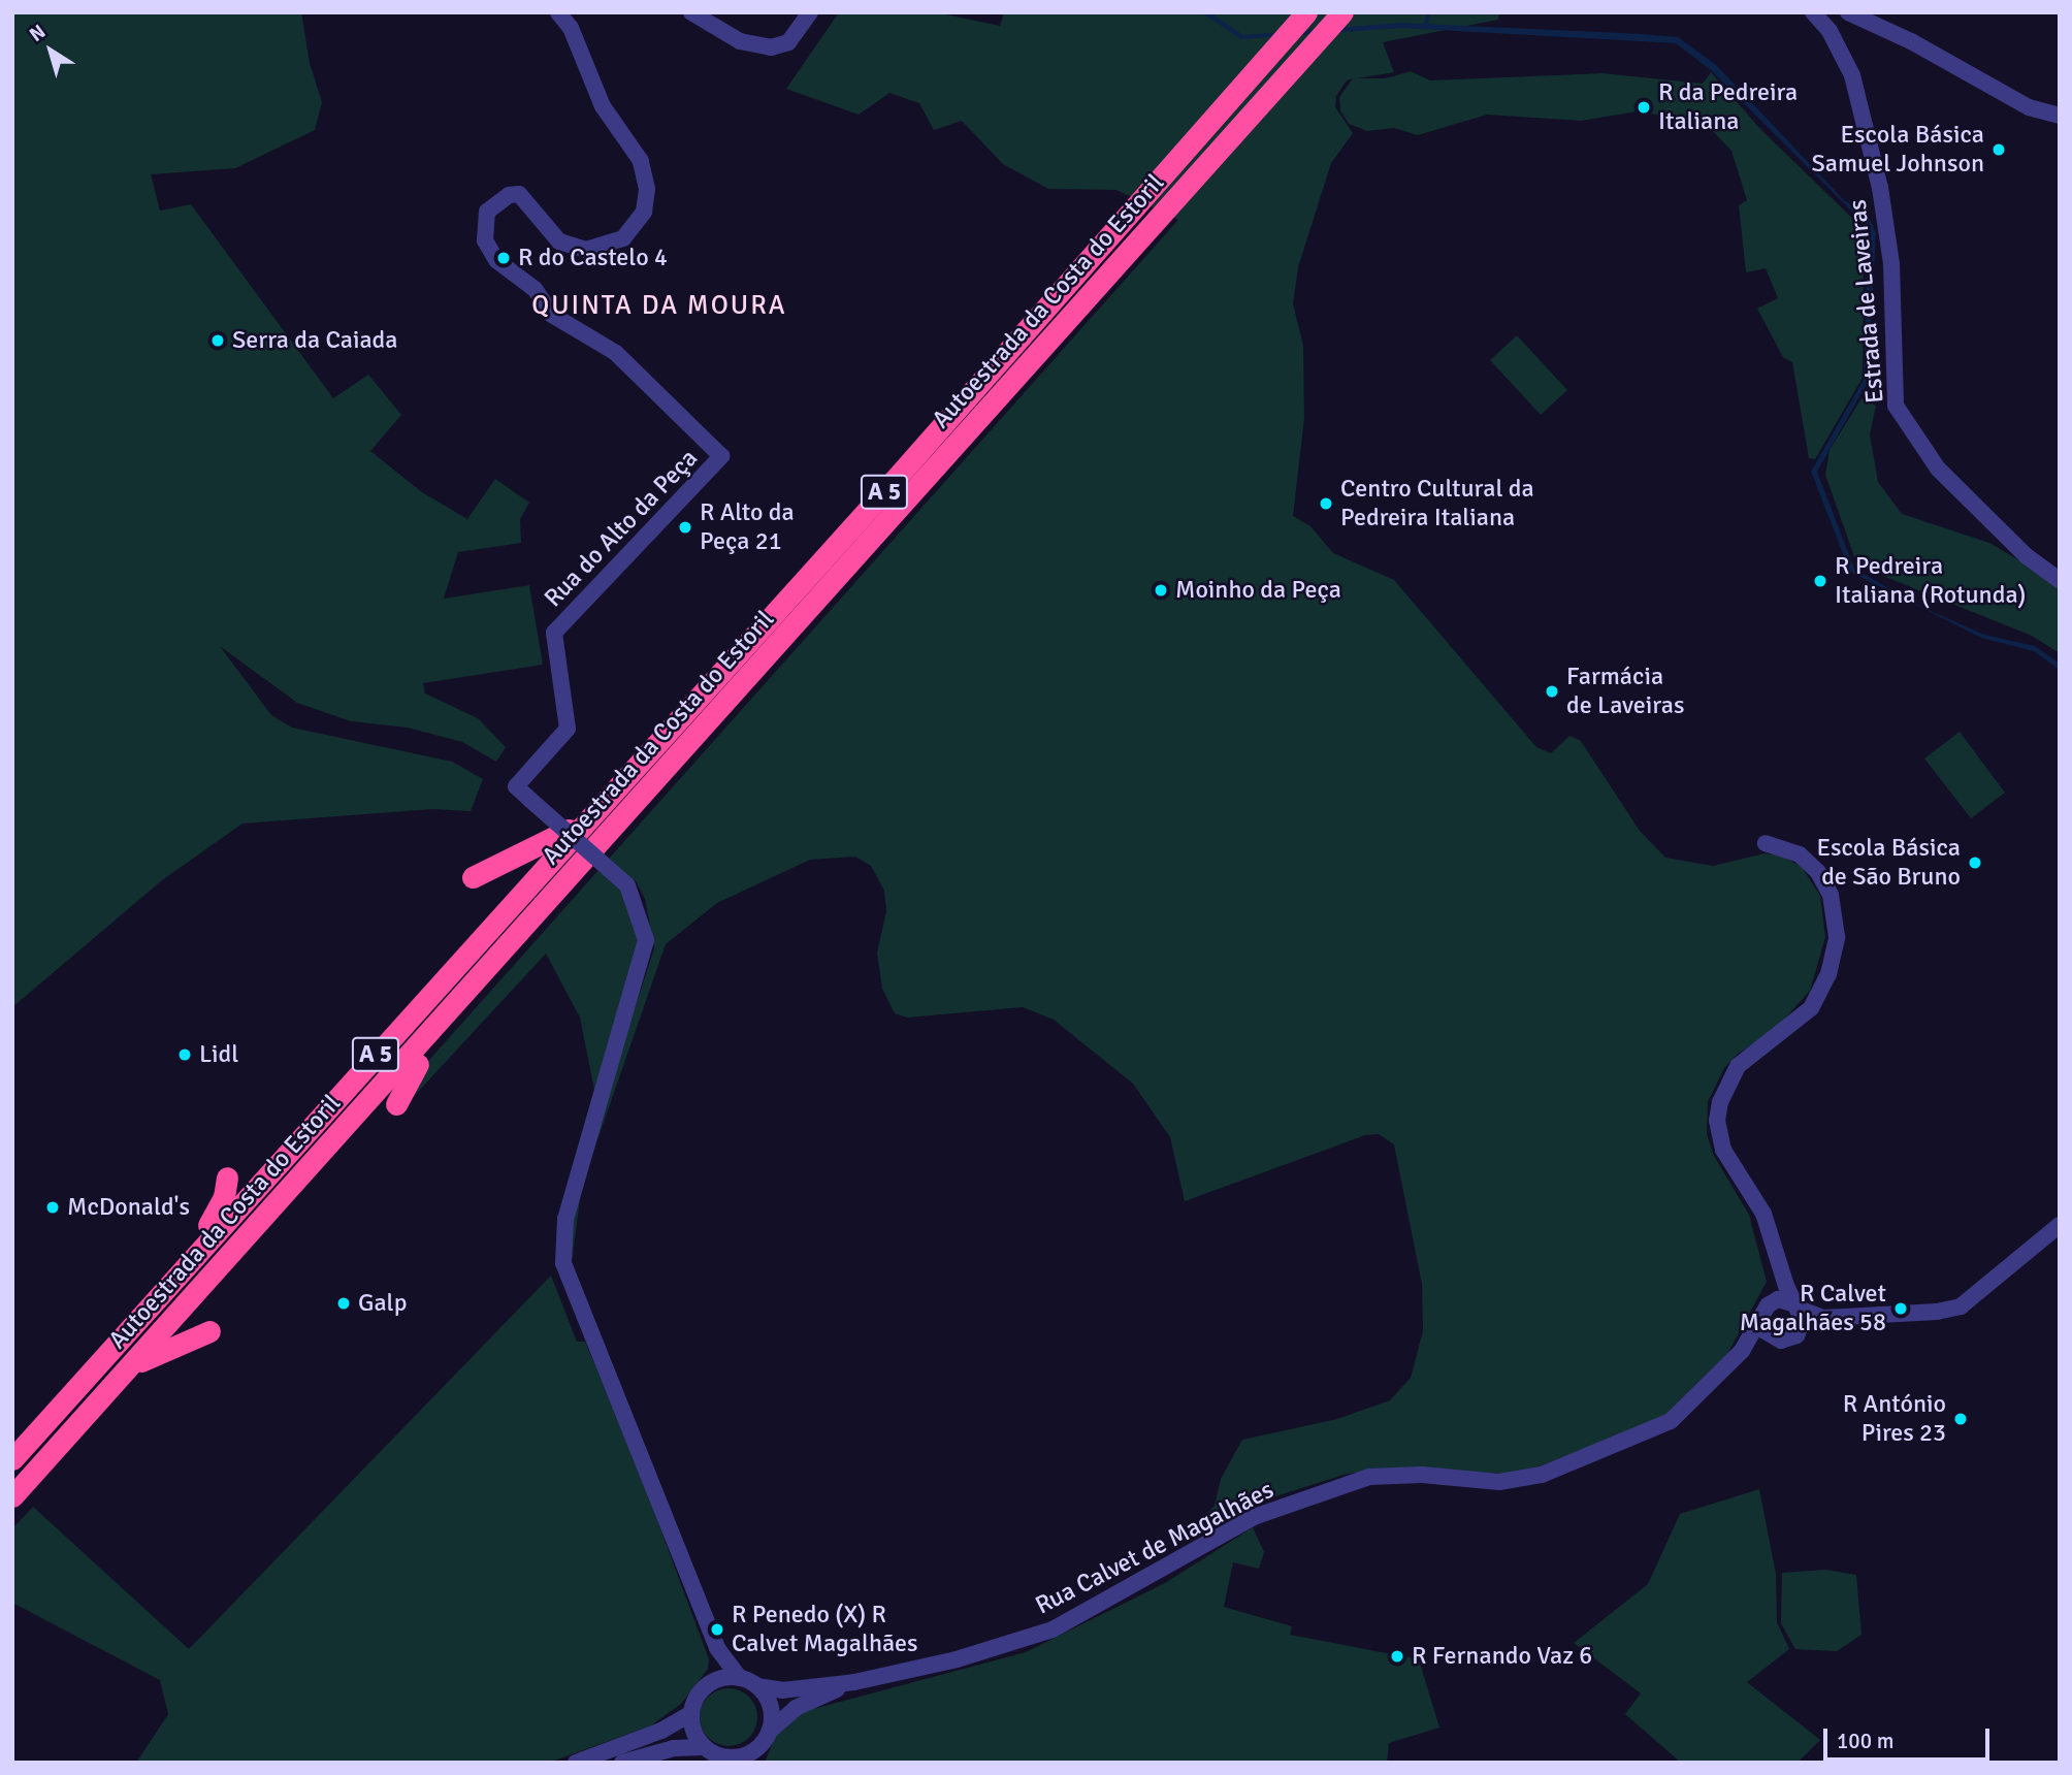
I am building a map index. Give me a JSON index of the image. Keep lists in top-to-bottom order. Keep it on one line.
{"streets":{"highway":["Autoestrada da Costa do Estoril","A 5"],"street":["Estrada de Laveiras","Rua do Alto da Peça","Rua Calvet de Magalhães"]},"districts":["QUINTA DA MOURA"],"places":["R da Pedreira Italiana","Escola Básica Samuel Johnson","R do Castelo 4","Serra da Caiada","Centro Cultural da Pedreira Italiana","R Alto da Peça 21","R Pedreira Italiana (Rotunda)","Moinho da Peça","Farmácia de Laveiras","Escola Básica de São Bruno","Lidl","McDonald's","Galp","R Calvet Magalhães 58","R António Pires 23","R Penedo (X) R Calvet Magalhães","R Fernando Vaz 6"],"scale_bar":"100 m","north":"top left"}
